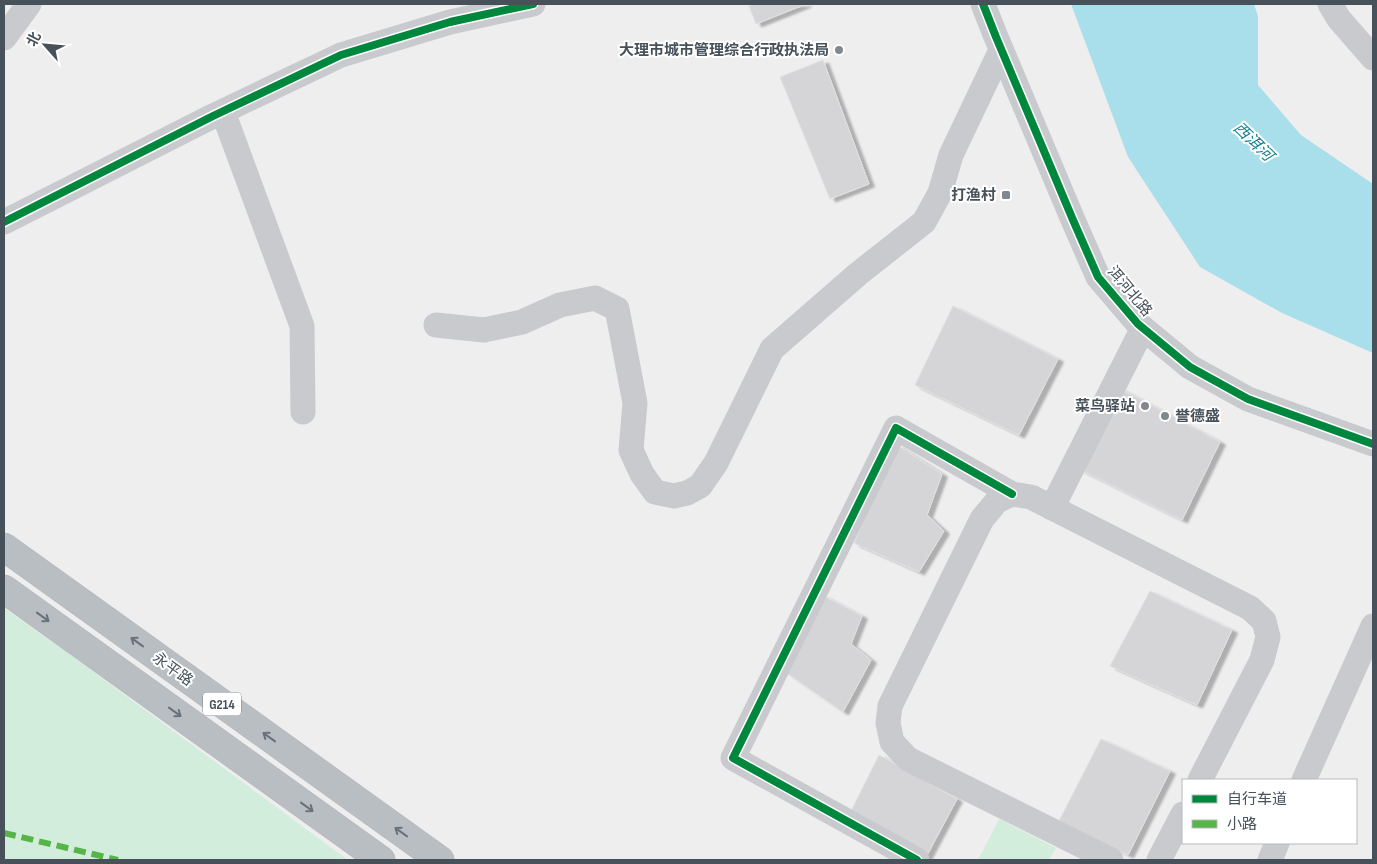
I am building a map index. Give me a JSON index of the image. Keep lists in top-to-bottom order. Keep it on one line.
{"streets":{"highway":["永平路","G214"],"street":["洱河北路"]},"water":["西洱河"],"places":{"other":["大理市城市管理综合行政执法局","菜鸟驿站","誉德盛"],"transit":["打渔村"]},"legend":["自行车道","小路"],"north":"top left"}
